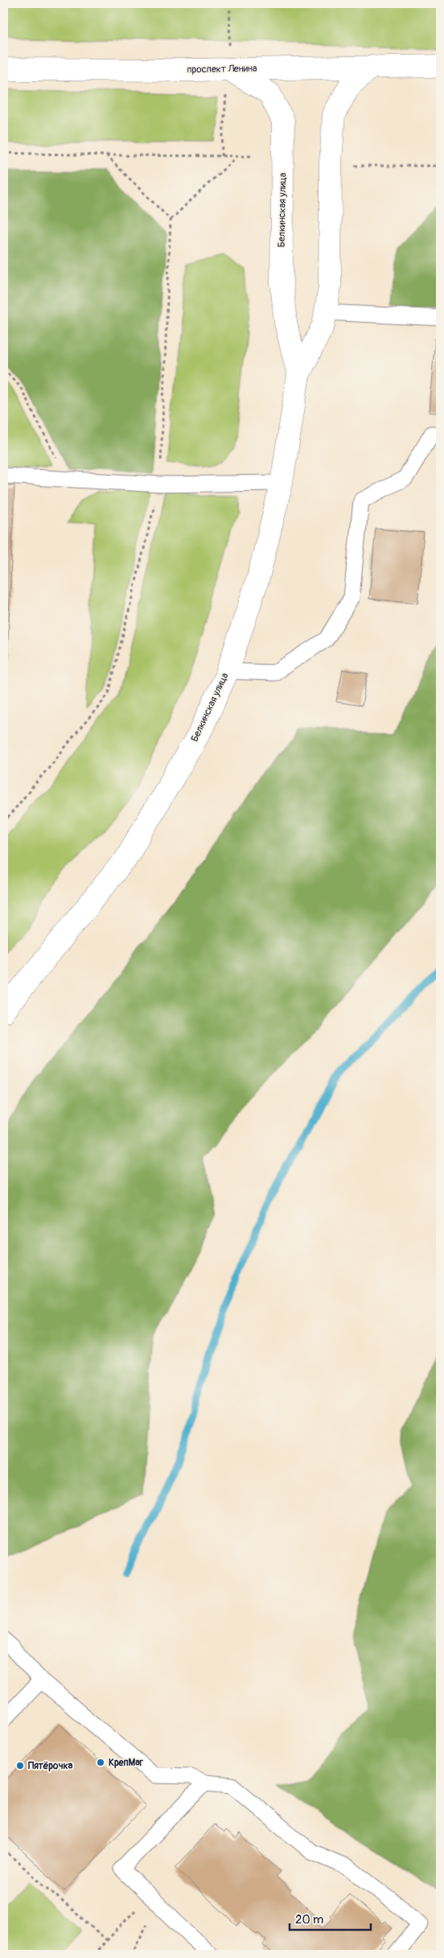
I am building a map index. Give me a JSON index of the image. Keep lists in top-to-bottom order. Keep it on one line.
{"streets":{"main road":["проспект Ленина","Белкинская улица"]},"crossings":[["проспект Ленина","Белкинская улица"]],"places":["КрепМаг","Пятёрочка"],"scale_bar":"20 m"}
